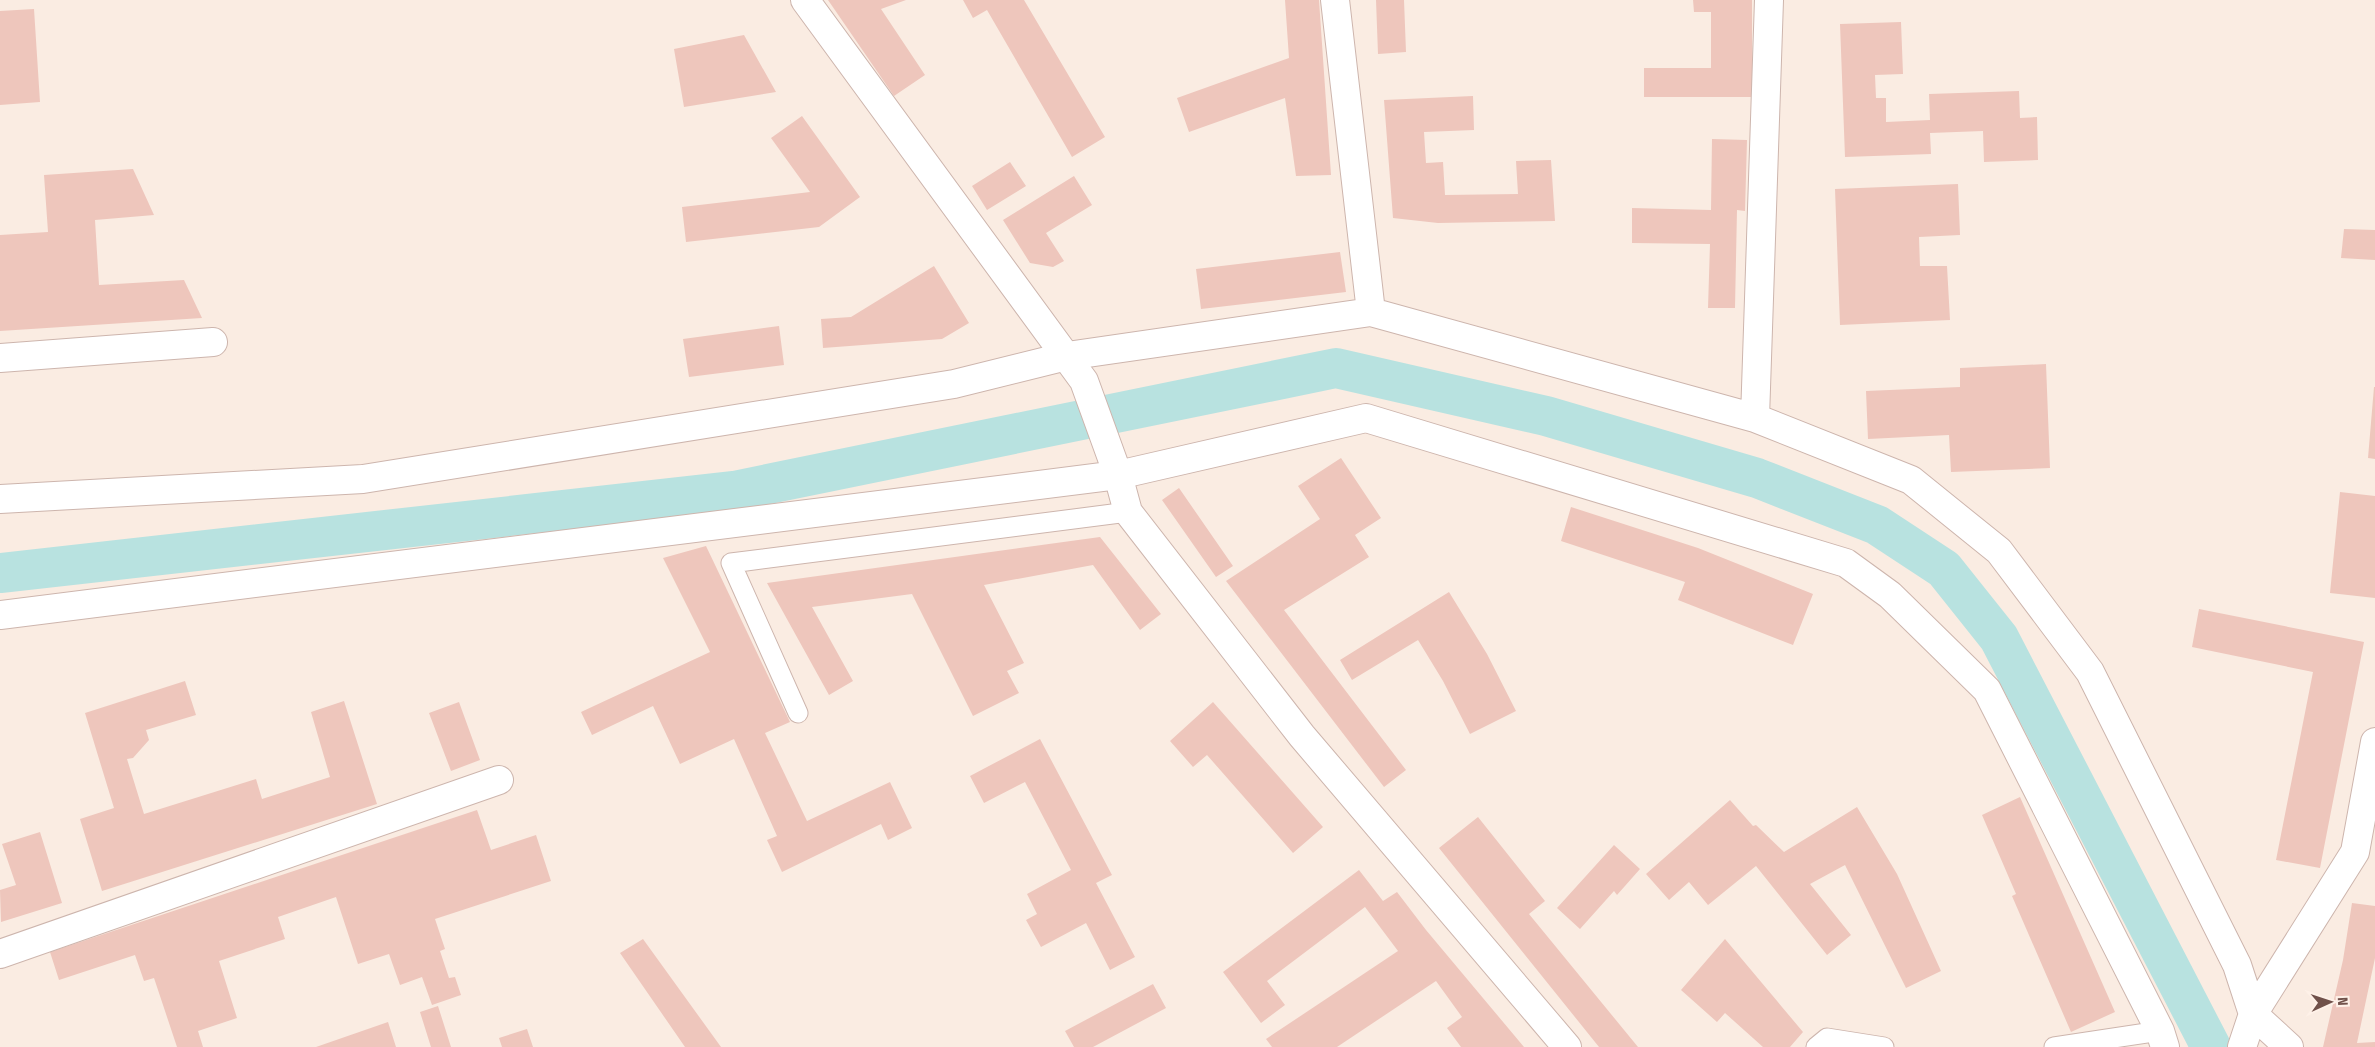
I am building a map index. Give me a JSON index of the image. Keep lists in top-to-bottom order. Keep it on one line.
{"north":"right"}
